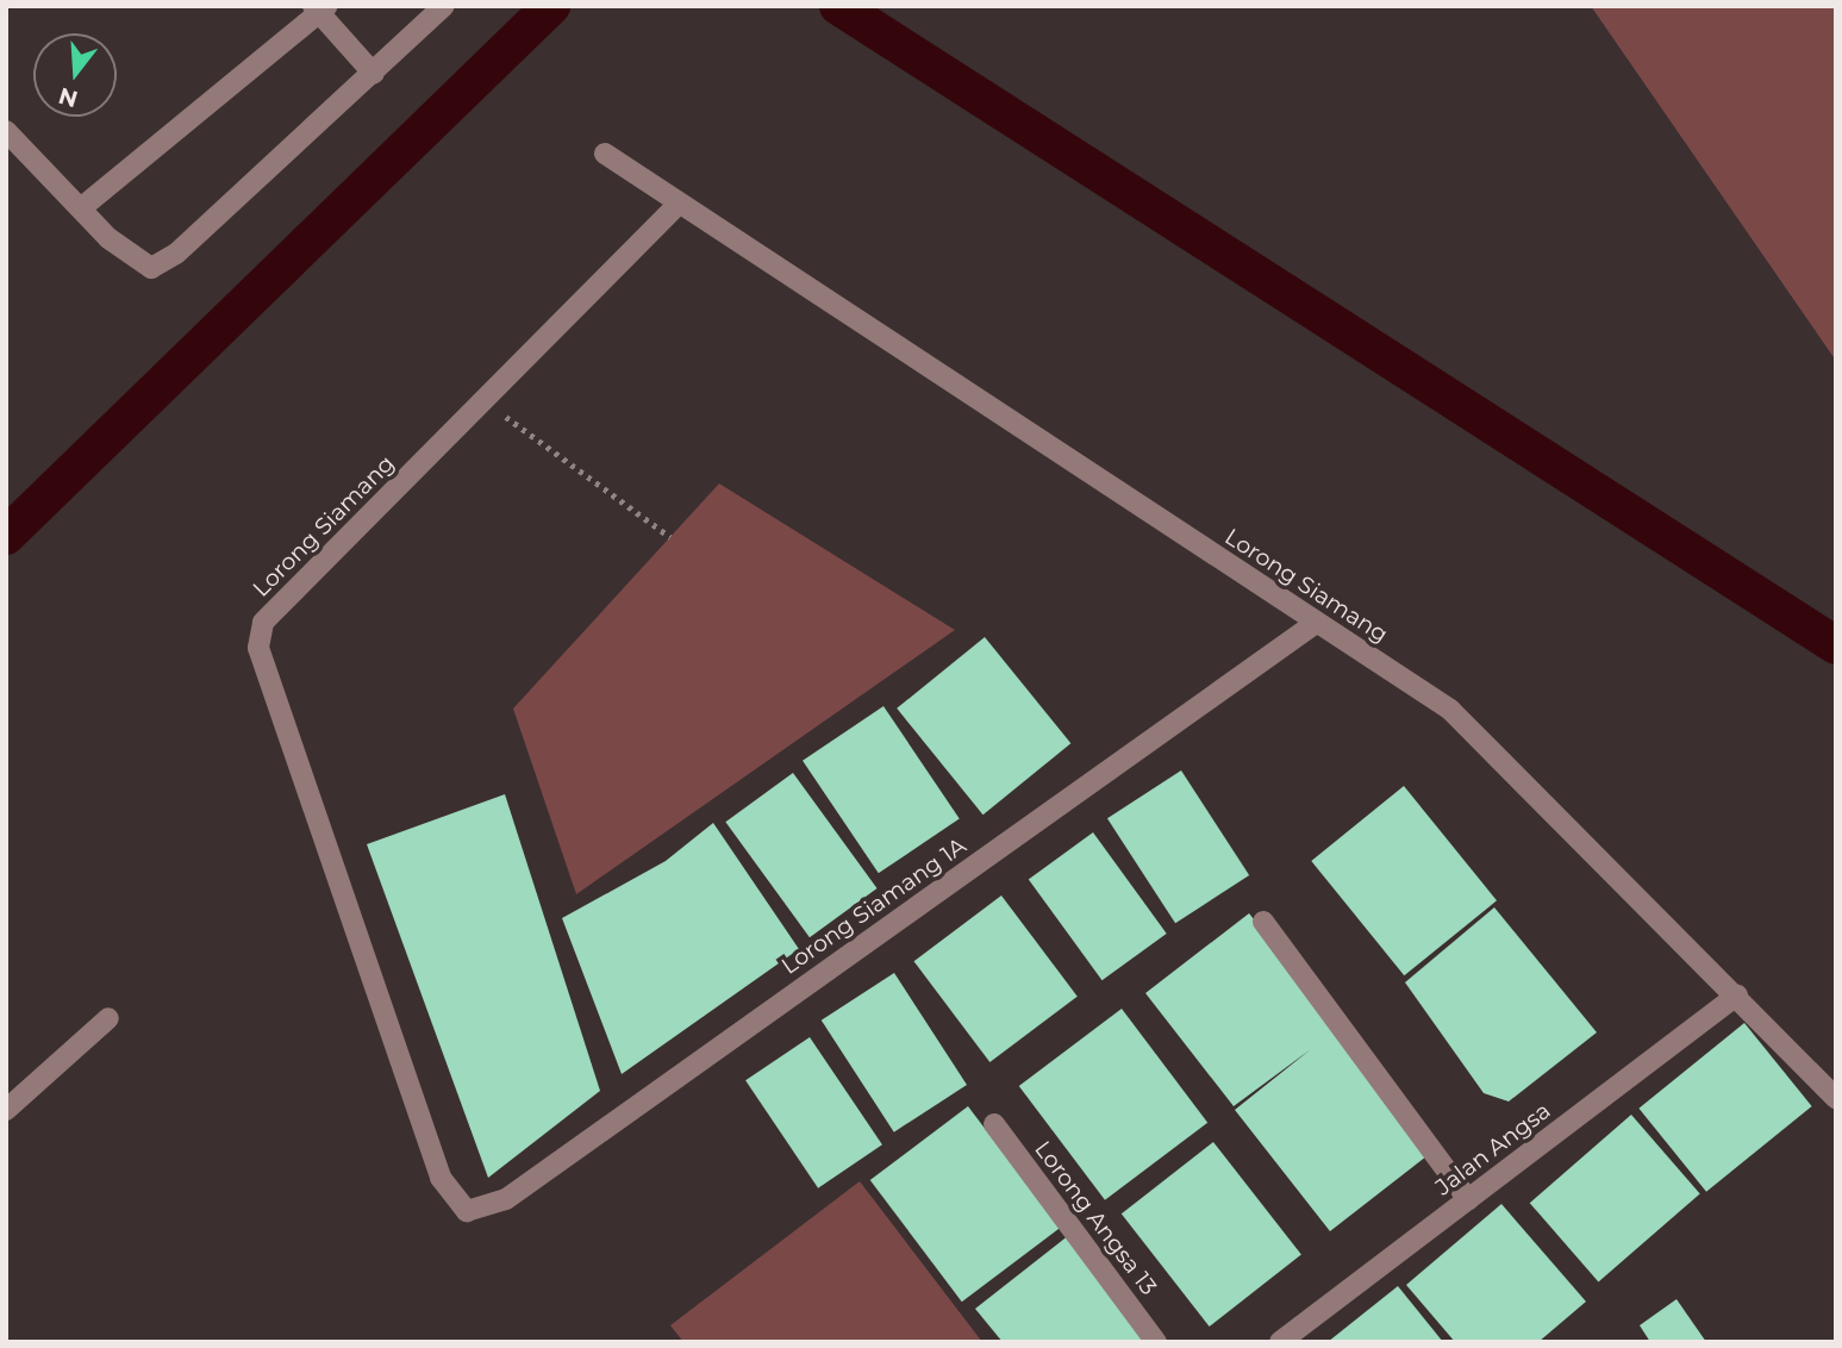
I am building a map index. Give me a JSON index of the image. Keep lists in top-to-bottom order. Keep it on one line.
{"streets":{"street":["Lorong Siamang","Lorong Siamang 1A","Jalan Angsa","Lorong Angsa 13"]},"crossings":[["Lorong Siamang","Lorong Siamang 1A"],["Lorong Siamang","Jalan Angsa"]],"north":"bottom"}
